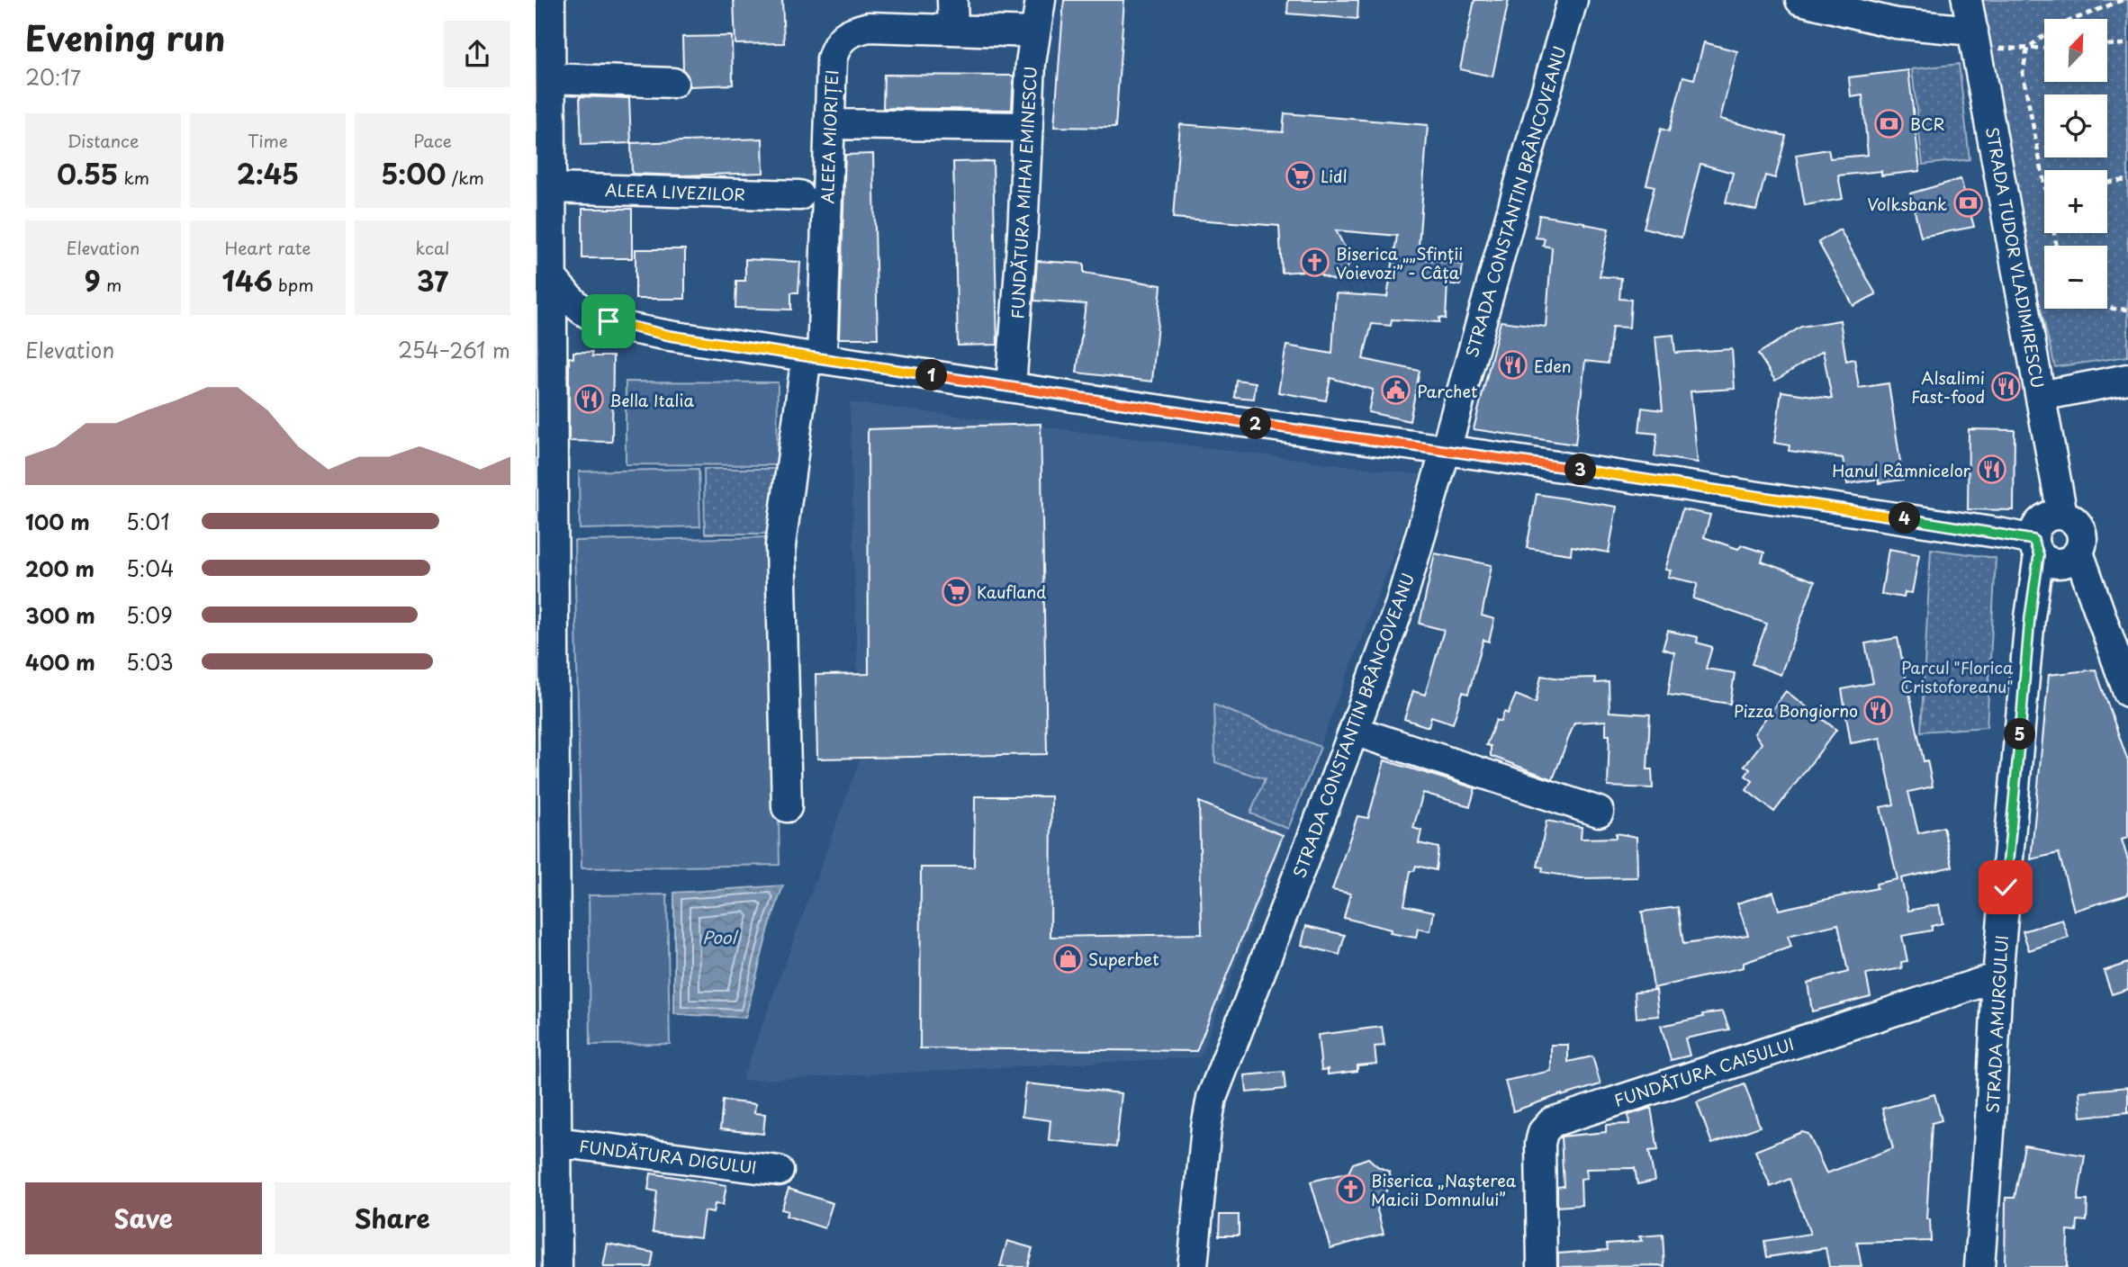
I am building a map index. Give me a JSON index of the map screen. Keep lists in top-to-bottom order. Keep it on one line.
{"streets":{"street":["ALEEA MIORIȚEI","ALEEA LIVEZILOR","FUNDĂTURA MIHAI EMINESCU","STRADA CONSTANTIN BRÂNCOVEANU","STRADA TUDOR VLADIMIRESCU","STRADA AMURGULUI","FUNDĂTURA CAISULUI","FUNDĂTURA DIGULUI"]},"crossings":[["ALEEA MIORIȚEI","FUNDĂTURA MIHAI EMINESCU"],["STRADA TUDOR VLADIMIRESCU","STRADA AMURGULUI"],["STRADA AMURGULUI","FUNDĂTURA CAISULUI"]],"water":["Pool"],"parks":["Parcul \"Florica Cristoforeanu\""],"places":{"bank":["BCR","Volksbank"],"supermarket":["Lidl","Kaufland"],"church":["Biserica „„Sfinții Voievozi” - Câța","Biserica „Nașterea Maicii Domnului”"],"restaurant":["Eden","Alsalimi Fast-food","Bella Italia","Hanul Râmnicelor","Pizza Bongiorno"],"public building":["Parchet"],"shop":["Superbet"]},"north":"top right","page":{"heading":["Evening run","20:17"],"map_buttons":["+","−"],"stats":[["Distance","0.55 km"],["Time","2:45"],["Pace","5:00 /km"],["Elevation","9 m"],["Heart rate","146 bpm"],["kcal","37"]],"chart":["Elevation","254–261 m"],"pins":["1","2","3","4","5"],"list":[{"name":"100 m","note":"5:01"},{"name":"200 m","note":"5:04"},{"name":"300 m","note":"5:09"},{"name":"400 m","note":"5:03"}],"buttons":["Save","Share"]}}
